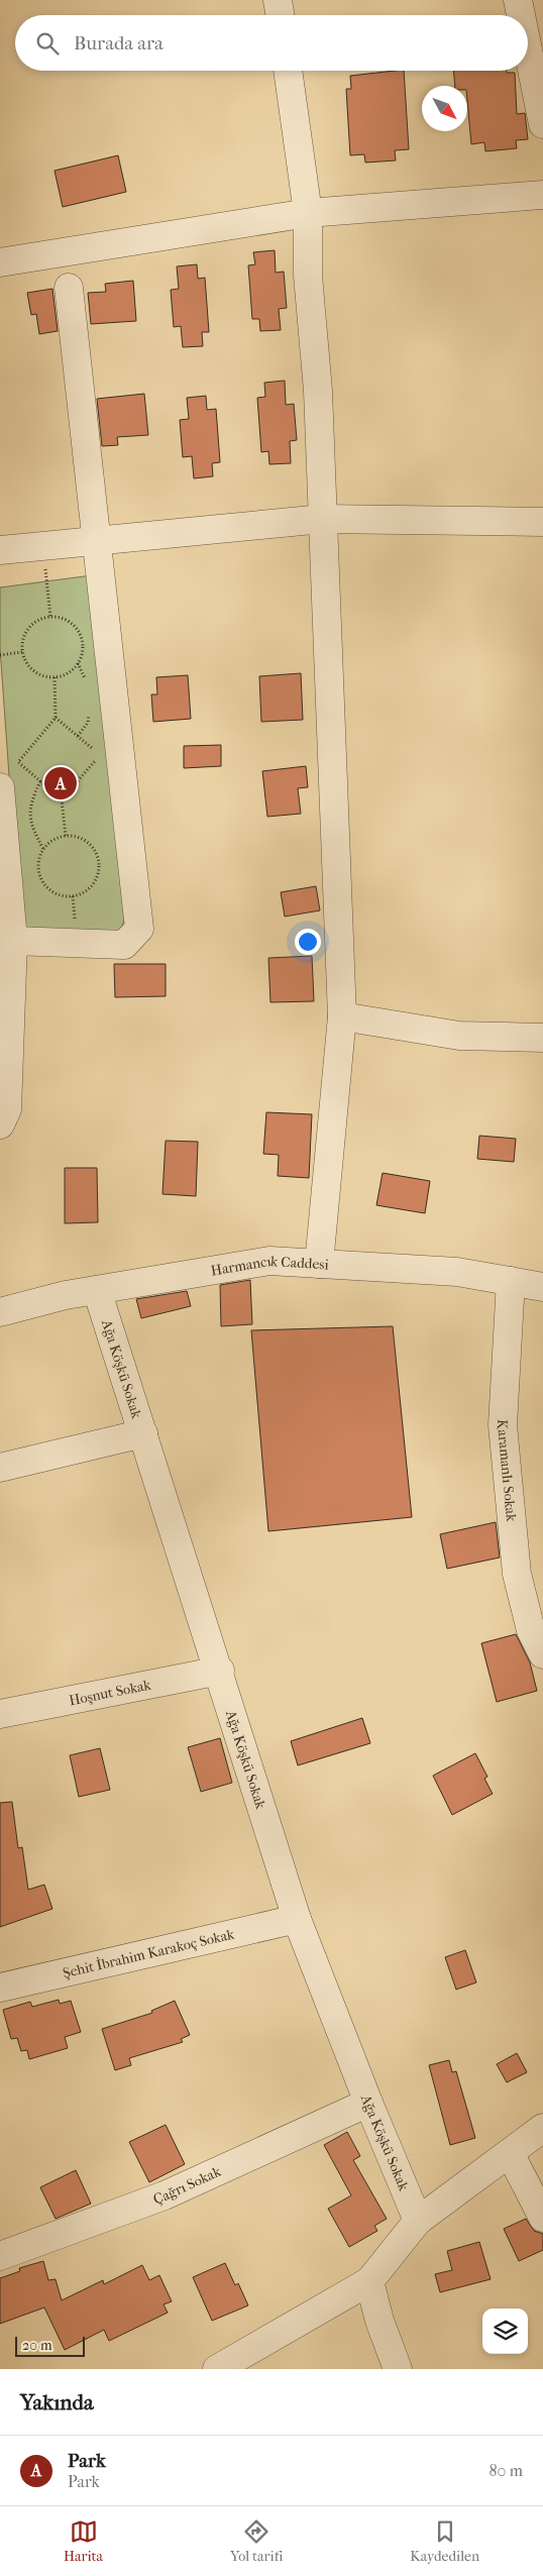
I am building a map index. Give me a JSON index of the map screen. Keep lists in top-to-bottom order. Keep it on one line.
{"streets":{"street":["Harmancık Caddesi","Ağa Köşkü Sokak","Karamanlı Sokak","Hoşnut Sokak","Şehit İbrahim Karakoç Sokak","Çağrı Sokak"]},"crossings":[["Harmancık Caddesi","Ağa Köşkü Sokak"],["Harmancık Caddesi","Karamanlı Sokak"],["Ağa Köşkü Sokak","Hoşnut Sokak"],["Ağa Köşkü Sokak","Şehit İbrahim Karakoç Sokak"],["Ağa Köşkü Sokak","Çağrı Sokak"]],"scale_bar":"20 m","north":"bottom right","page":{"search":"Burada ara","pins":"A","scale":"20 m","heading":"Yakında","list":[{"mark":"A","name":"Park","note":"Park","value":"80 m"}],"nav":["Harita","Yol tarifi","Kaydedilen"]}}
